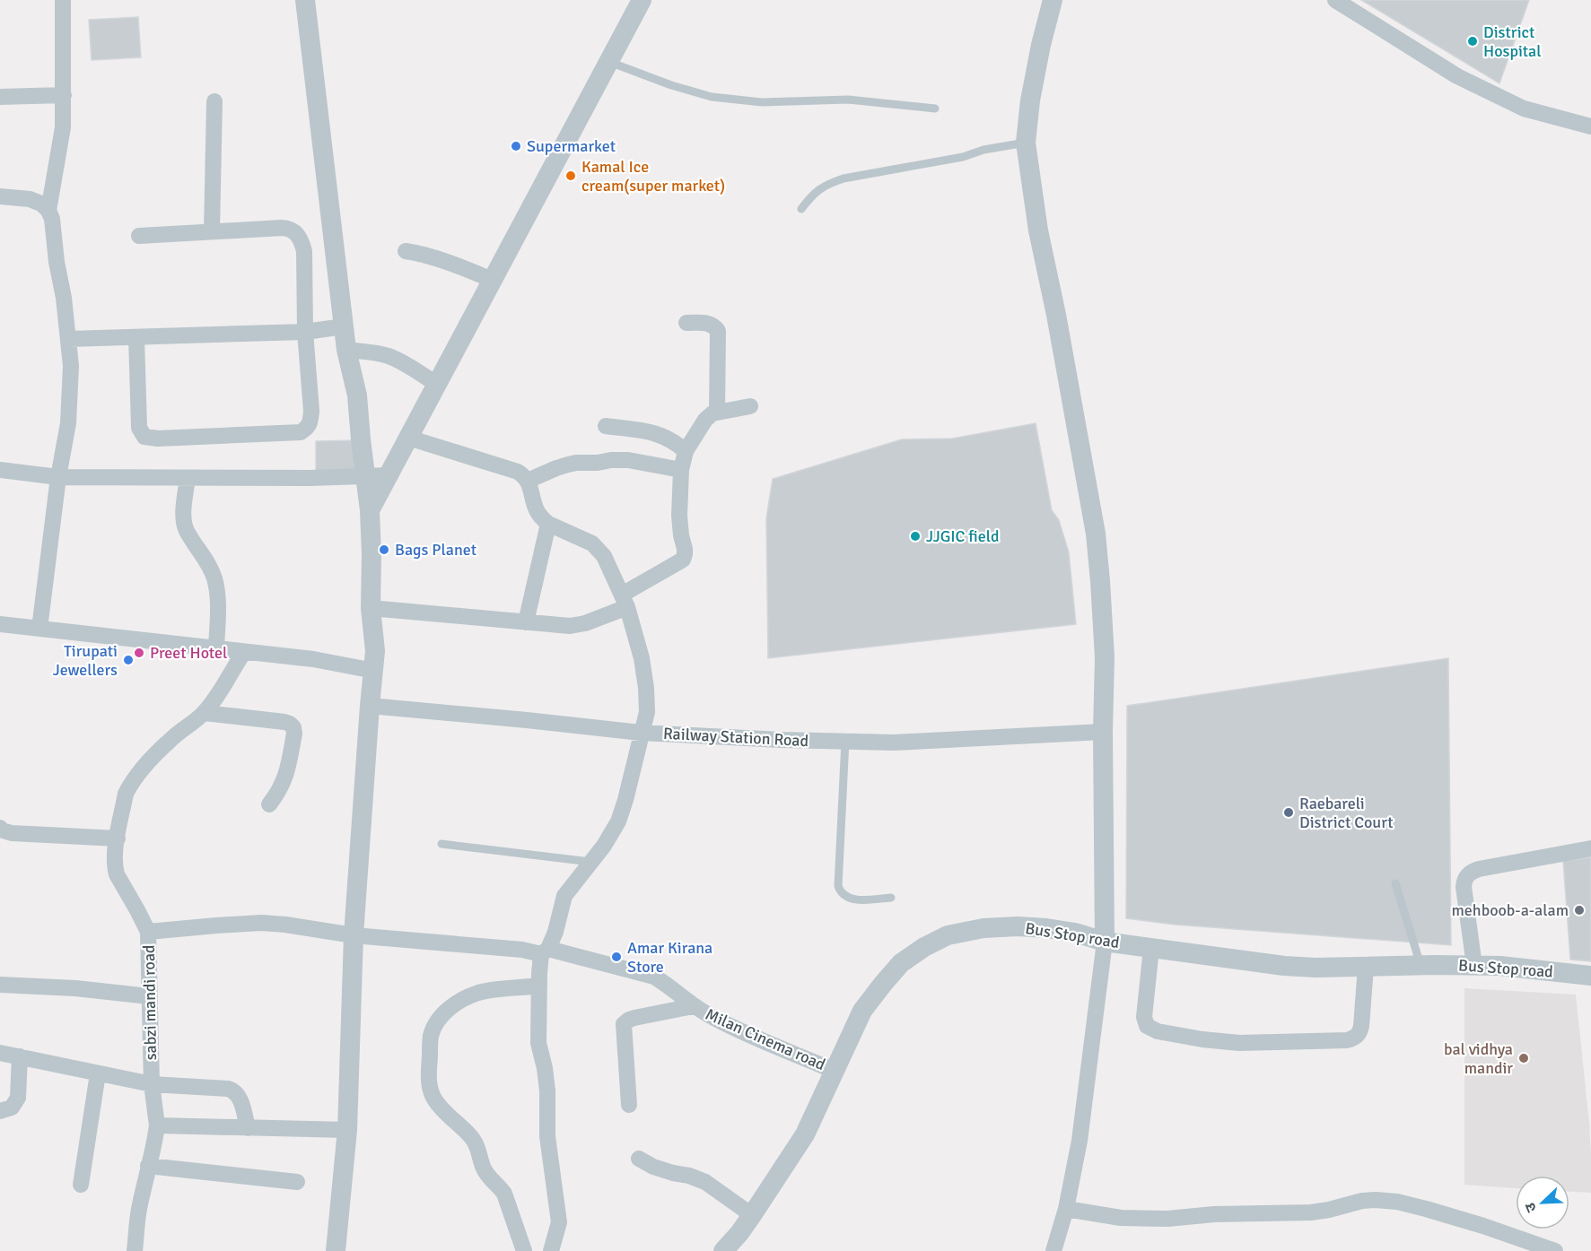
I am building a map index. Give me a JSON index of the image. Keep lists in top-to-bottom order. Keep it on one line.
{"streets":{"street":["Railway Station Road","Bus Stop road","sabzi mandi road","Milan Cinema road"]},"crossings":[["Bus Stop road","Milan Cinema road"],["sabzi mandi road","Milan Cinema road"]],"places":["District Hospital","Supermarket","Kamal Ice cream(super market)","JJGIC field","Bags Planet","Preet Hotel","Tirupati Jewellers","Raebareli District Court","mehboob-a-alam","Amar Kirana Store","bal vidhya mandir"],"north":"bottom left"}
